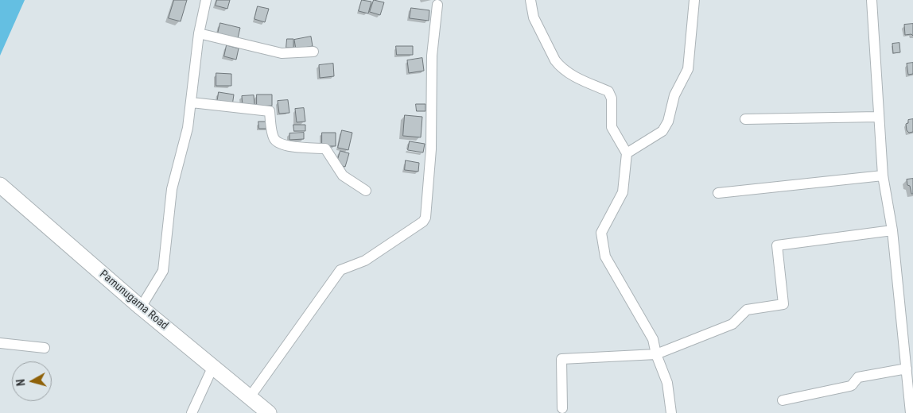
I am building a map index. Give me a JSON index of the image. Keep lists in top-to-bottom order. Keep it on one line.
{"streets":{"main road":["Pamunugama Road"]},"north":"left"}
